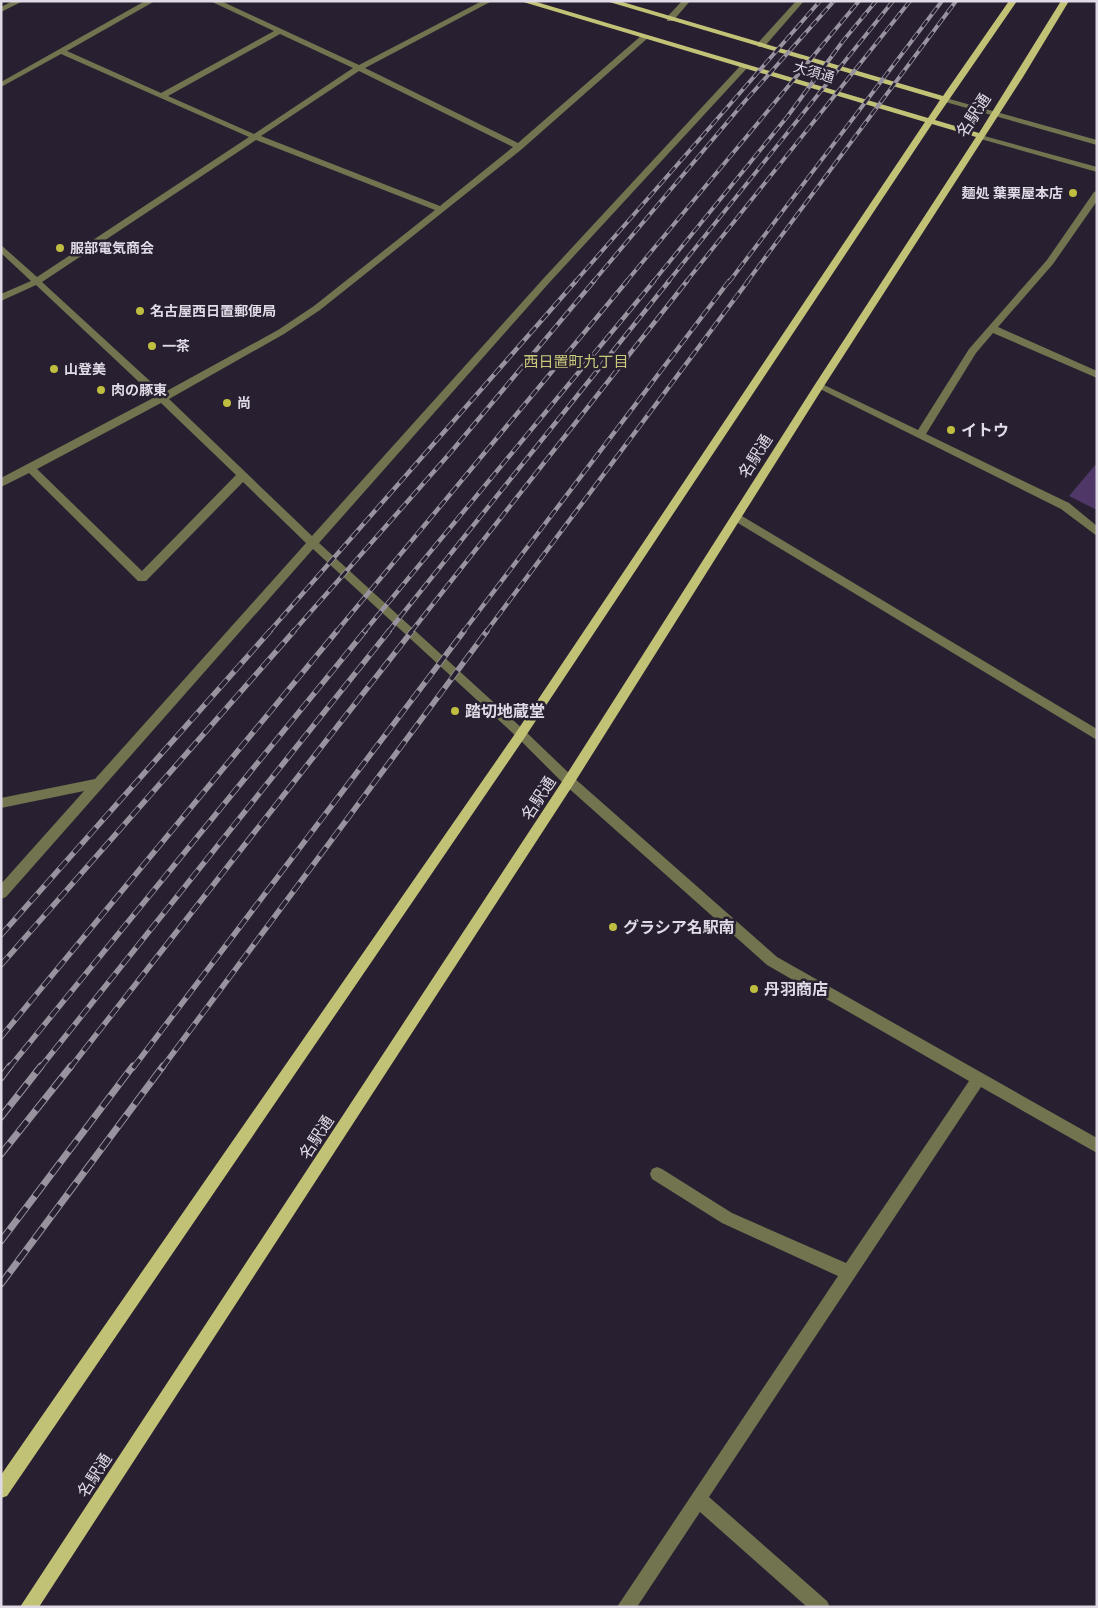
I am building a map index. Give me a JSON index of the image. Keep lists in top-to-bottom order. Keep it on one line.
{"streets":{"main road":["大須通","名駅通"]},"crossings":[["大須通","名駅通"]],"districts":["西日置町九丁目"],"places":["麺処 葉栗屋本店","服部電気商会","名古屋西日置郵便局","一茶","山登美","肉の豚東","尚","イトウ","踏切地蔵堂","グラシア名駅南","丹羽商店"]}
